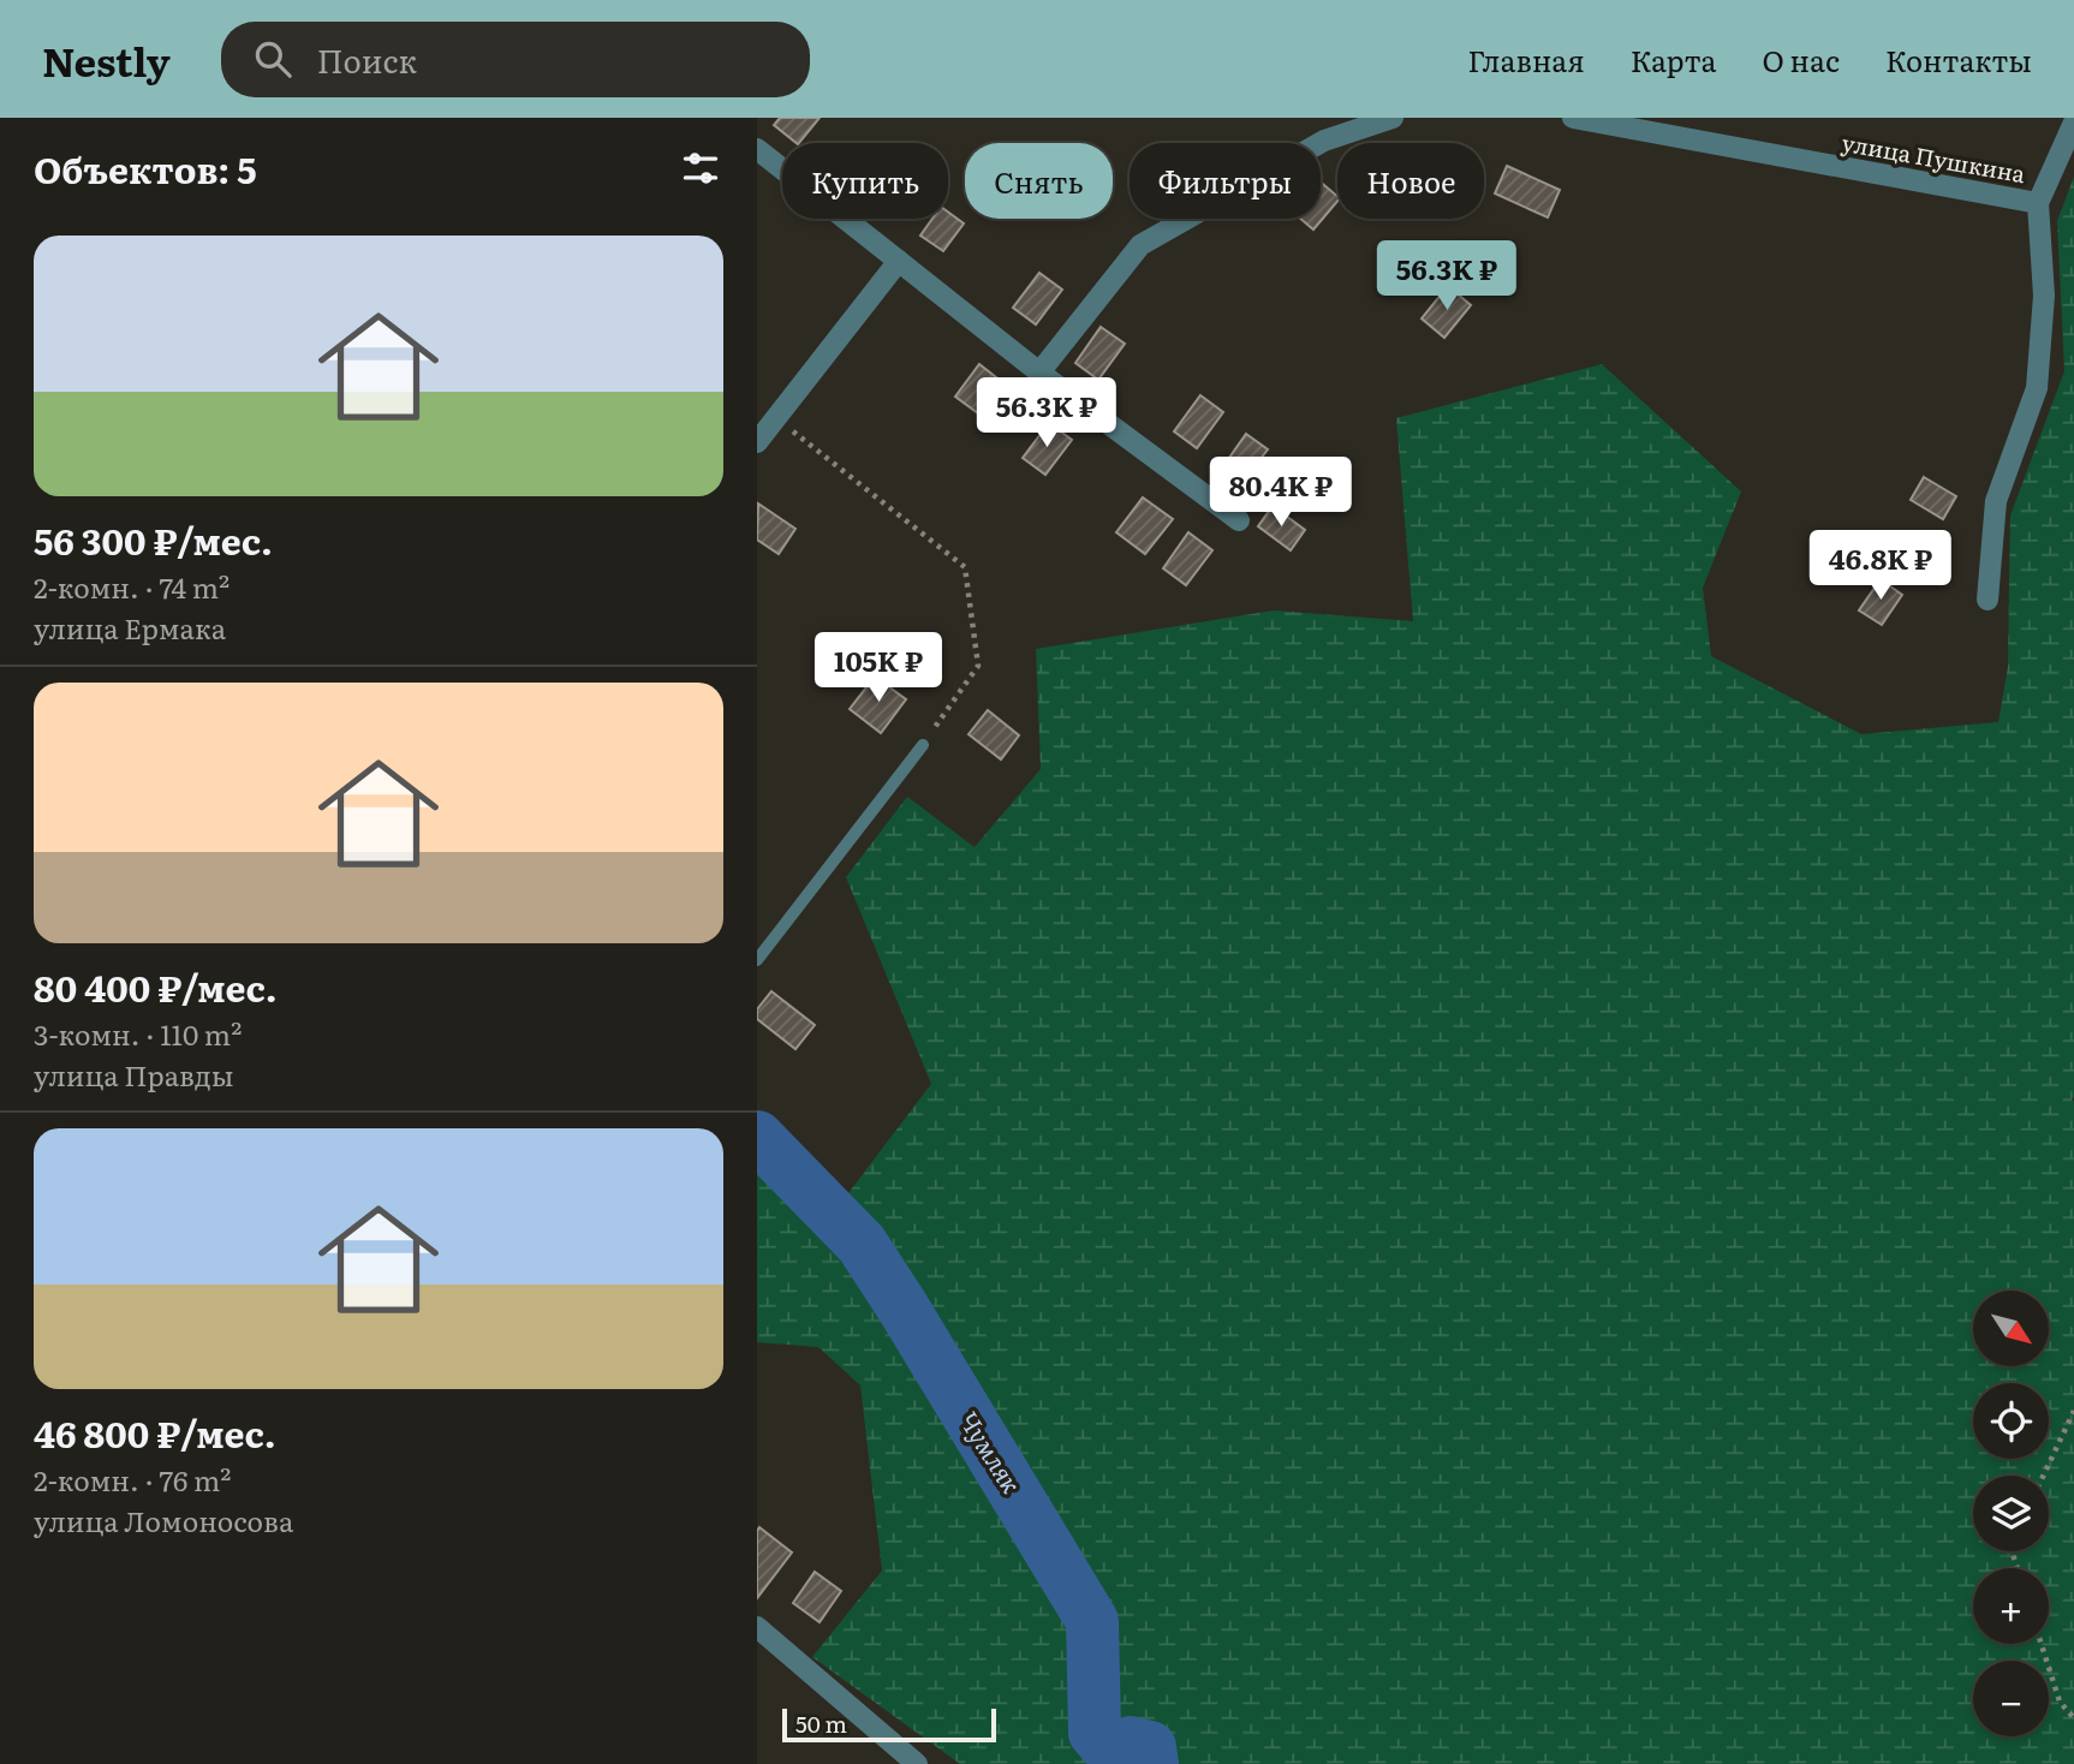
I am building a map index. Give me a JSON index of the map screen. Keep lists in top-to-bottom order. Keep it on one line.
{"streets":{"street":["улица Пушкина"]},"water":["Чумляк"],"scale_bar":"50 m","north":"bottom right","page":{"header":"Nestly","search":"Поиск","nav":["Главная","Карта","О нас","Контакты"],"heading":"Объектов: 5","chip":["Купить","Снять","Фильтры","Новое"],"list":[{"name":"56 300 ₽/мес.","note":"2-комн. · 74 m² · улица Ермака"},{"name":"80 400 ₽/мес.","note":"3-комн. · 110 m² · улица Правды"},{"name":"46 800 ₽/мес.","note":"2-комн. · 76 m² · улица Ломоносова"}],"price":["56.3K ₽","56.3K ₽","80.4K ₽","46.8K ₽","105K ₽"],"map_buttons":["+","−"],"scale":"50 m"}}
